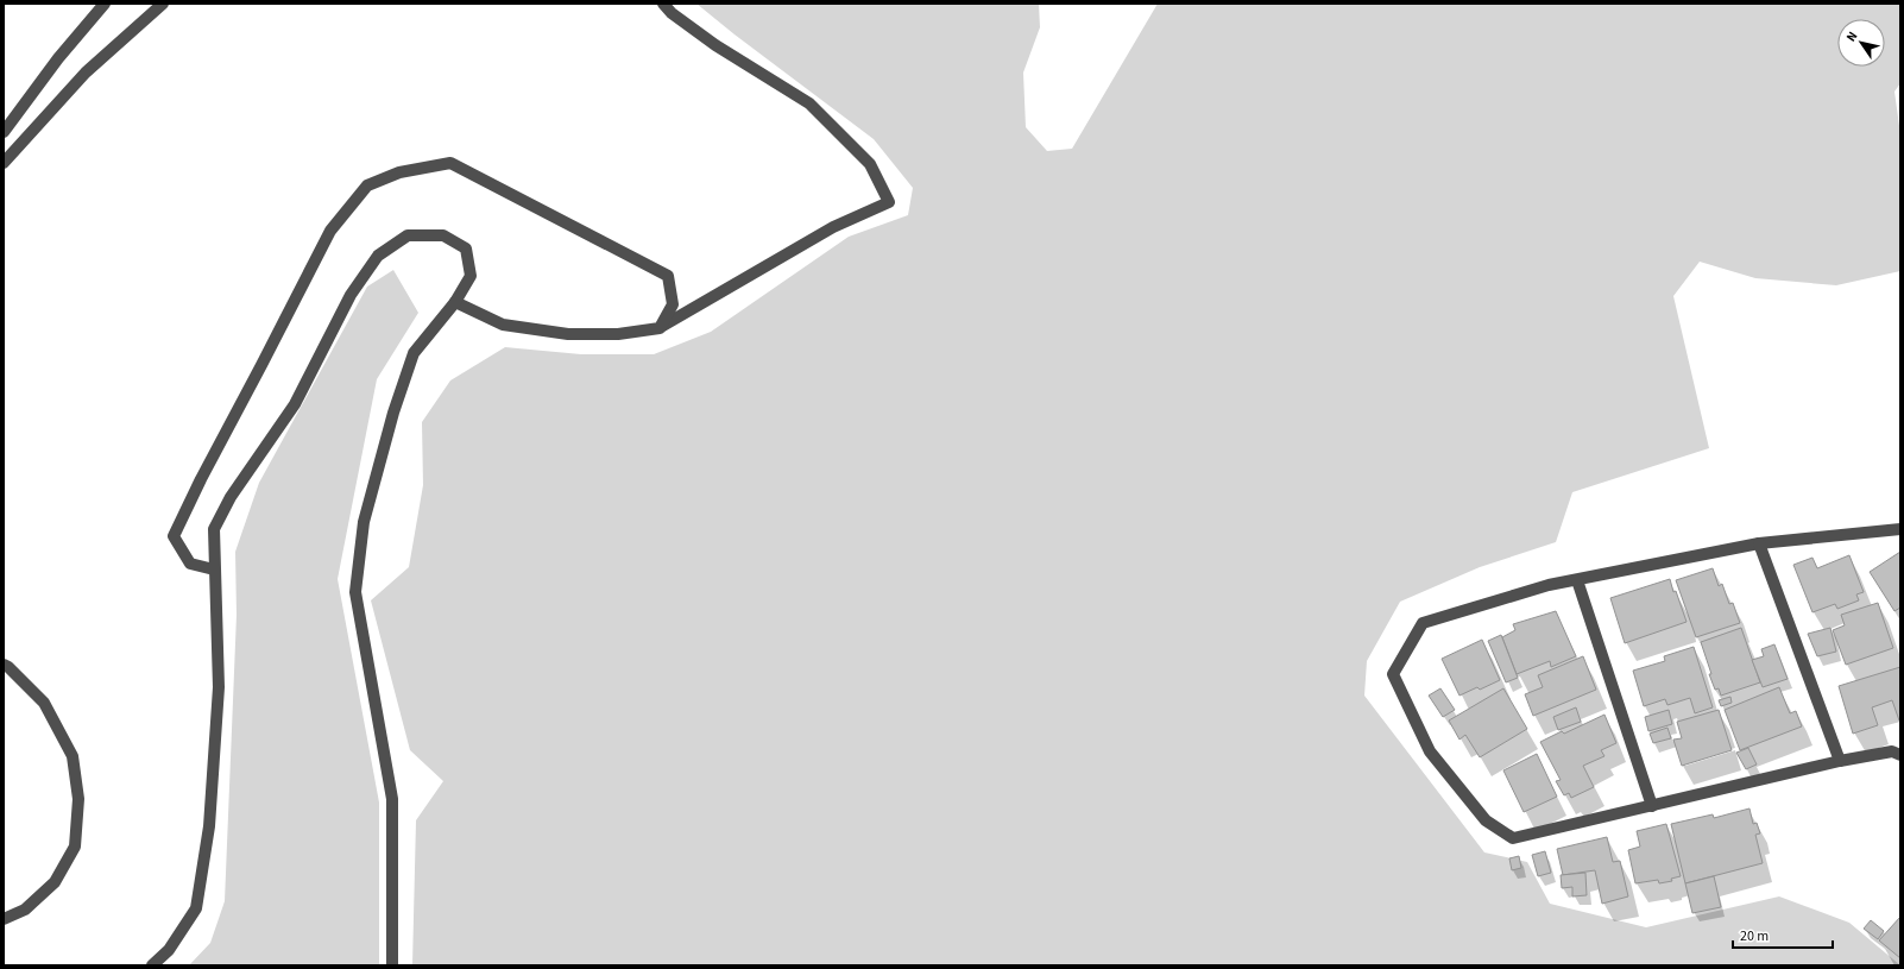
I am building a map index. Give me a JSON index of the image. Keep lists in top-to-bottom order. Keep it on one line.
{"scale_bar":"20 m","north":"top left"}
